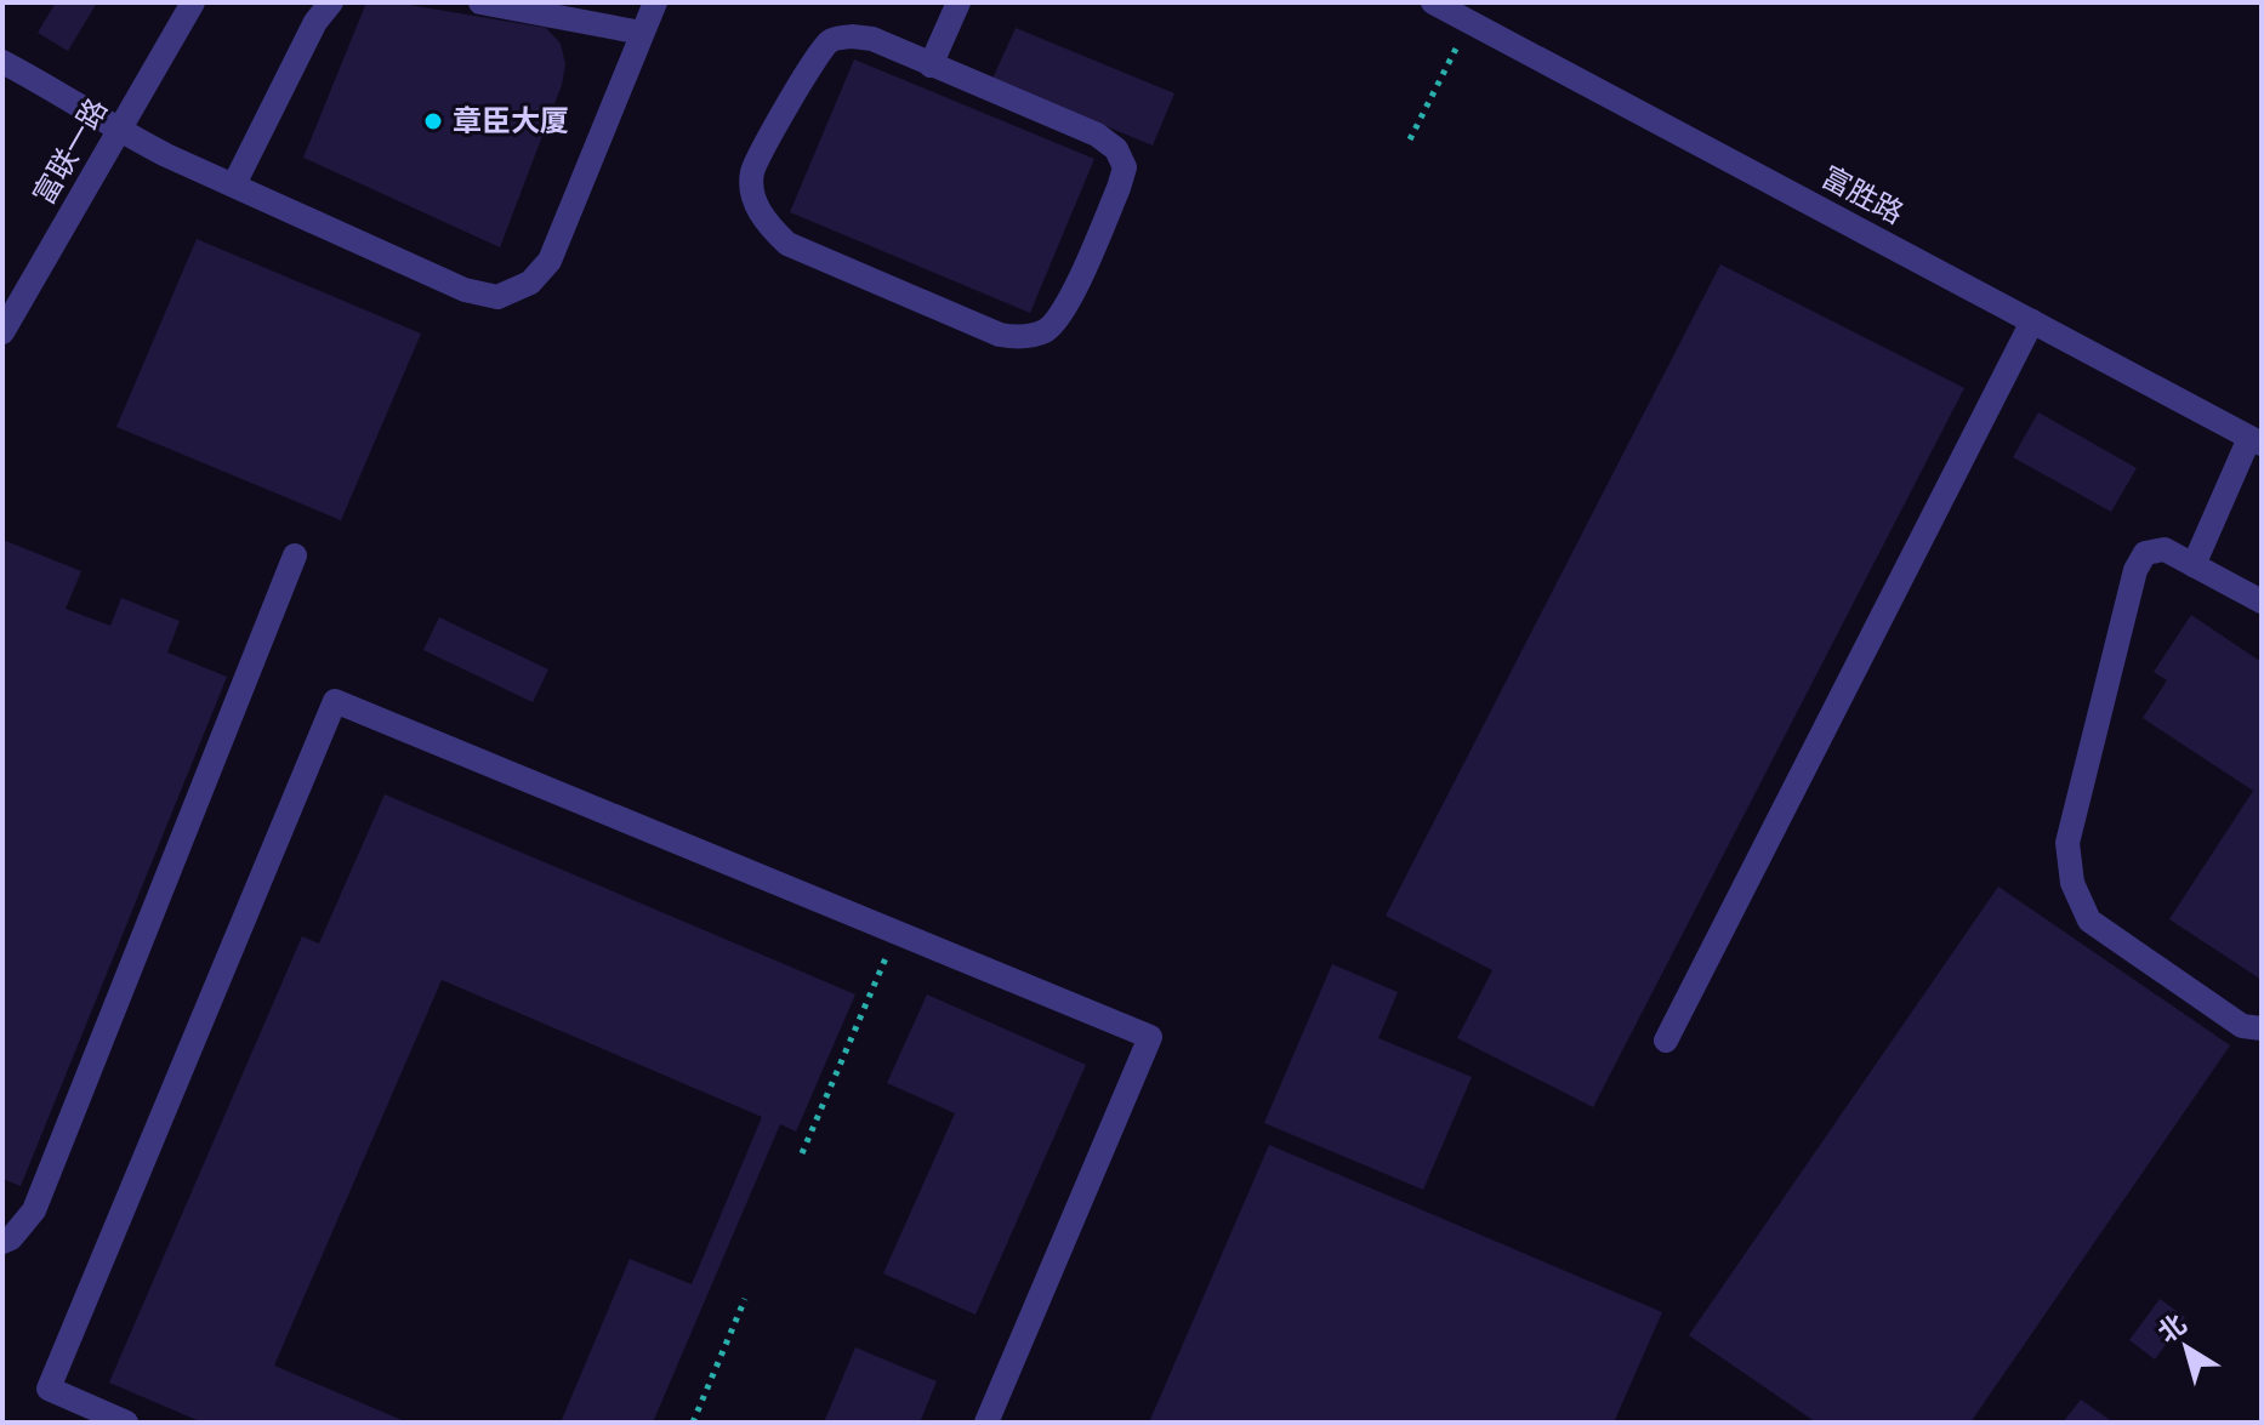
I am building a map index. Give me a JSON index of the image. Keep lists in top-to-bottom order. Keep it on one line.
{"streets":{"street":["富联一路","富胜路"]},"places":["章臣大厦"],"north":"top left"}
